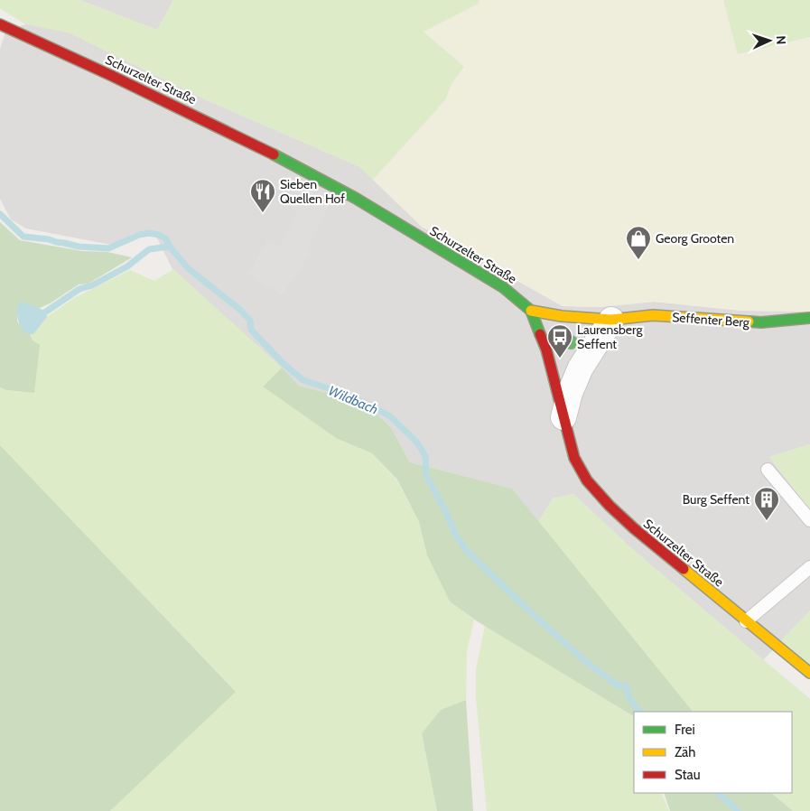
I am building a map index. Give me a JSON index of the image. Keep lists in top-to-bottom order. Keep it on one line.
{"streets":{"street":["Schurzelter Straße","Seffenter Berg"]},"crossings":[["Schurzelter Straße","Seffenter Berg"]],"water":["Wildbach"],"places":{"restaurant":["Sieben Quellen Hof"],"shop":["Georg Grooten"],"bus stop":["Laurensberg Seffent"],"building":["Burg Seffent"]},"legend":["Frei","Zäh","Stau"],"north":"right"}
